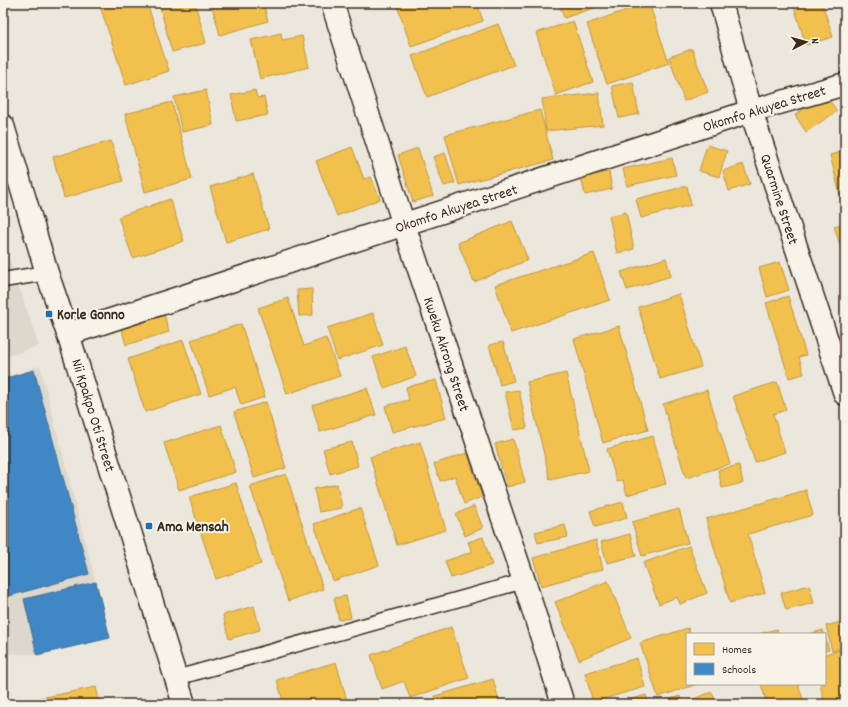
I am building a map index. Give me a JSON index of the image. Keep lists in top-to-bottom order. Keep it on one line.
{"streets":{"street":["Okomfo Akuyea Street","Quarmine Street","Kweku Akrong Street","Nii Kpakpo Oti Street"]},"crossings":[["Okomfo Akuyea Street","Quarmine Street"],["Okomfo Akuyea Street","Kweku Akrong Street"],["Okomfo Akuyea Street","Nii Kpakpo Oti Street"]],"places":{"transit":["Korle Gonno","Ama Mensah"]},"legend":["Homes","Schools"],"north":"right"}
